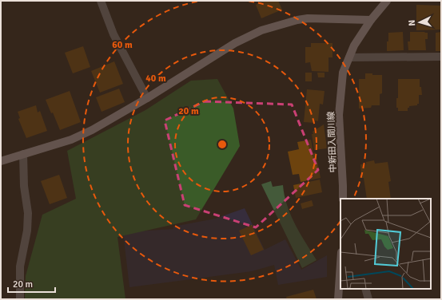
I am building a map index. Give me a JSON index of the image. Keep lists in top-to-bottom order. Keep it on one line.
{"streets":{"street":["中新田入間川線"]},"scale_bar":"20 m","north":"left","rings":["60 m","40 m","20 m"]}
